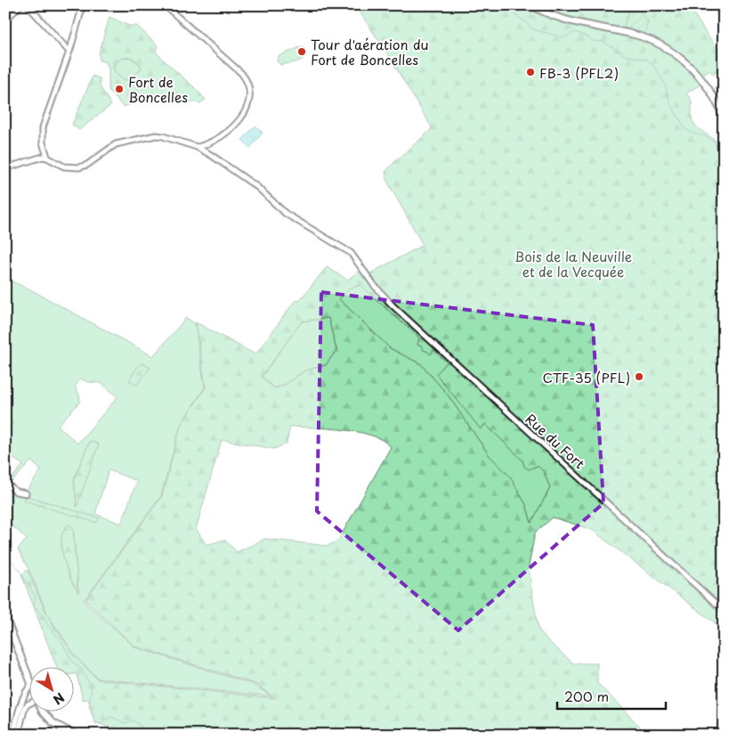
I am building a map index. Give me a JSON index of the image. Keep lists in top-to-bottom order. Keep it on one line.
{"streets":{"street":["Rue du Fort"]},"parks":["Bois de la Neuville et de la Vecquée"],"places":["Tour d'aération du Fort de Boncelles","FB-3 (PFL2)","Fort de Boncelles","CTF-35 (PFL)"],"scale_bar":"200 m","north":"bottom right"}
